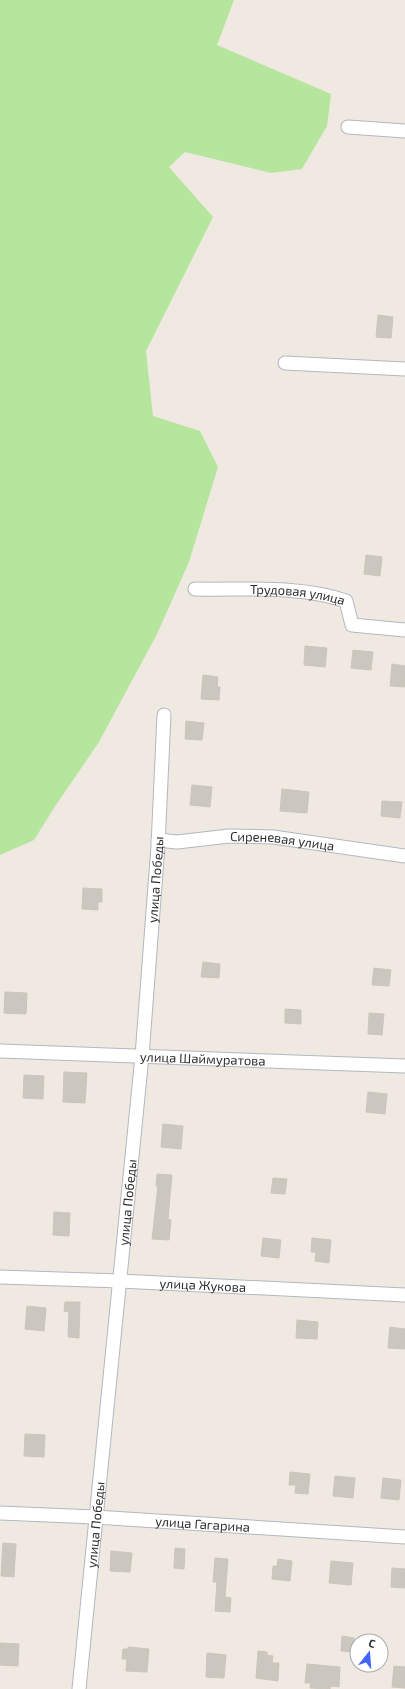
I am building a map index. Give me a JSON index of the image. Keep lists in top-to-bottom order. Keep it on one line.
{"streets":{"street":["Трудовая улица","Сиреневая улица","улица Победы","улица Шаймуратова","улица Жукова","улица Гагарина"]},"crossings":[["Сиреневая улица","улица Победы"],["улица Победы","улица Шаймуратова"],["улица Победы","улица Жукова"],["улица Победы","улица Гагарина"]],"north":"top"}
